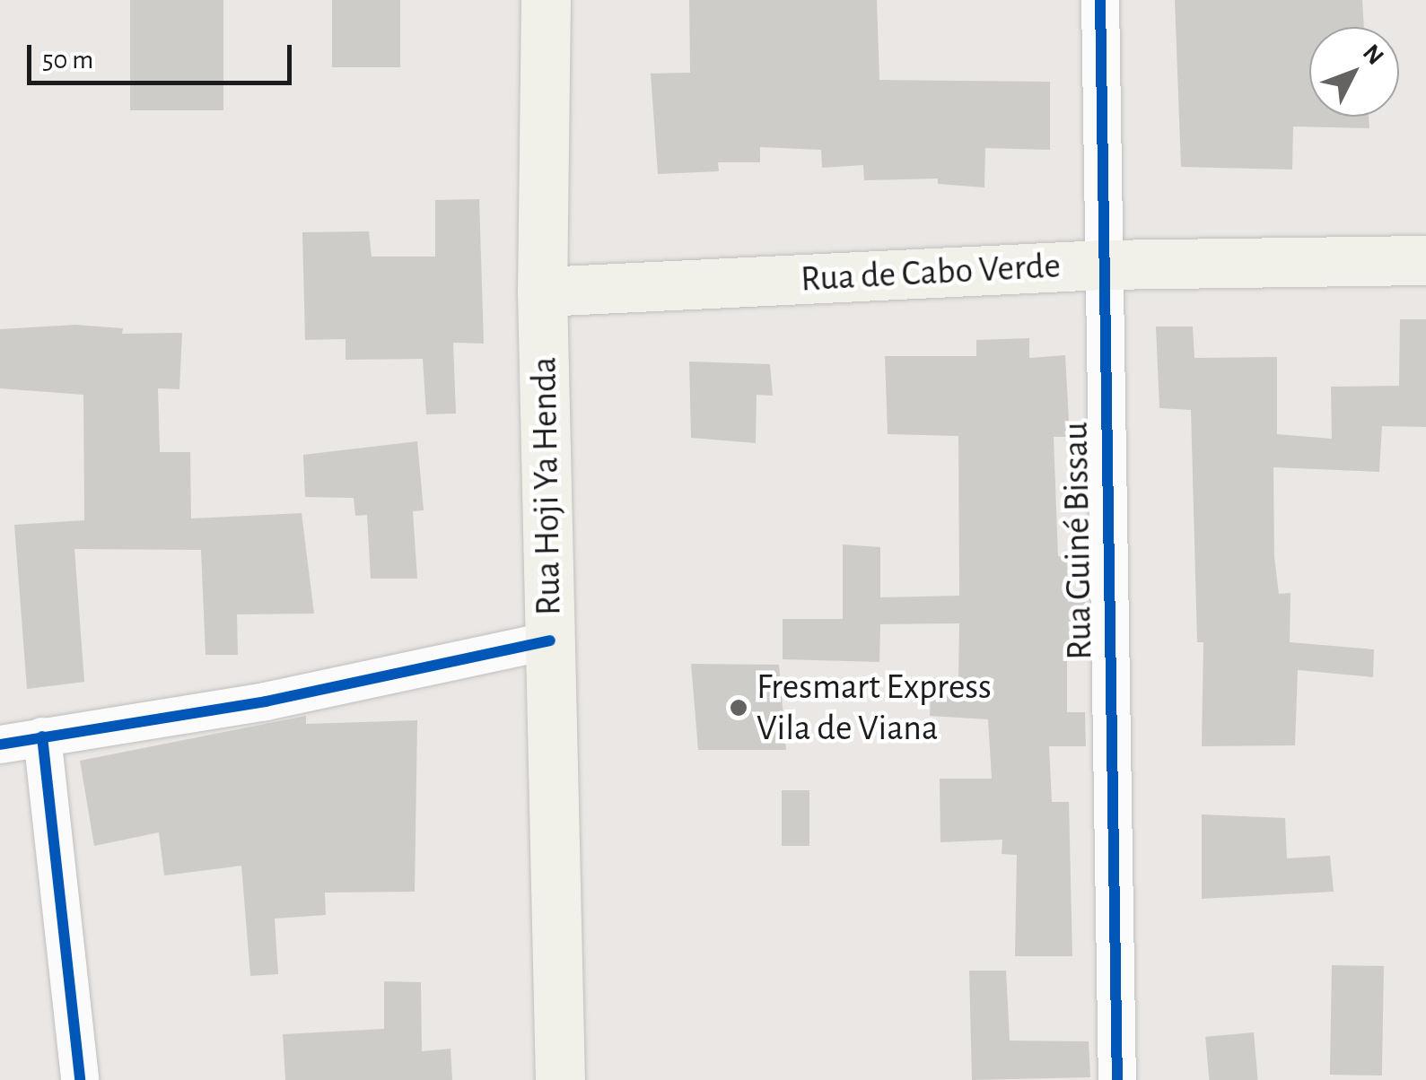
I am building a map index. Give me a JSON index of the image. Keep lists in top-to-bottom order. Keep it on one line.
{"streets":{"main road":["Rua de Cabo Verde","Rua Hoji Ya Henda"],"street":["Rua Guiné Bissau"]},"crossings":[["Rua de Cabo Verde","Rua Hoji Ya Henda"],["Rua de Cabo Verde","Rua Guiné Bissau"]],"places":["Fresmart Express Vila de Viana"],"scale_bar":"50 m","north":"top right"}
